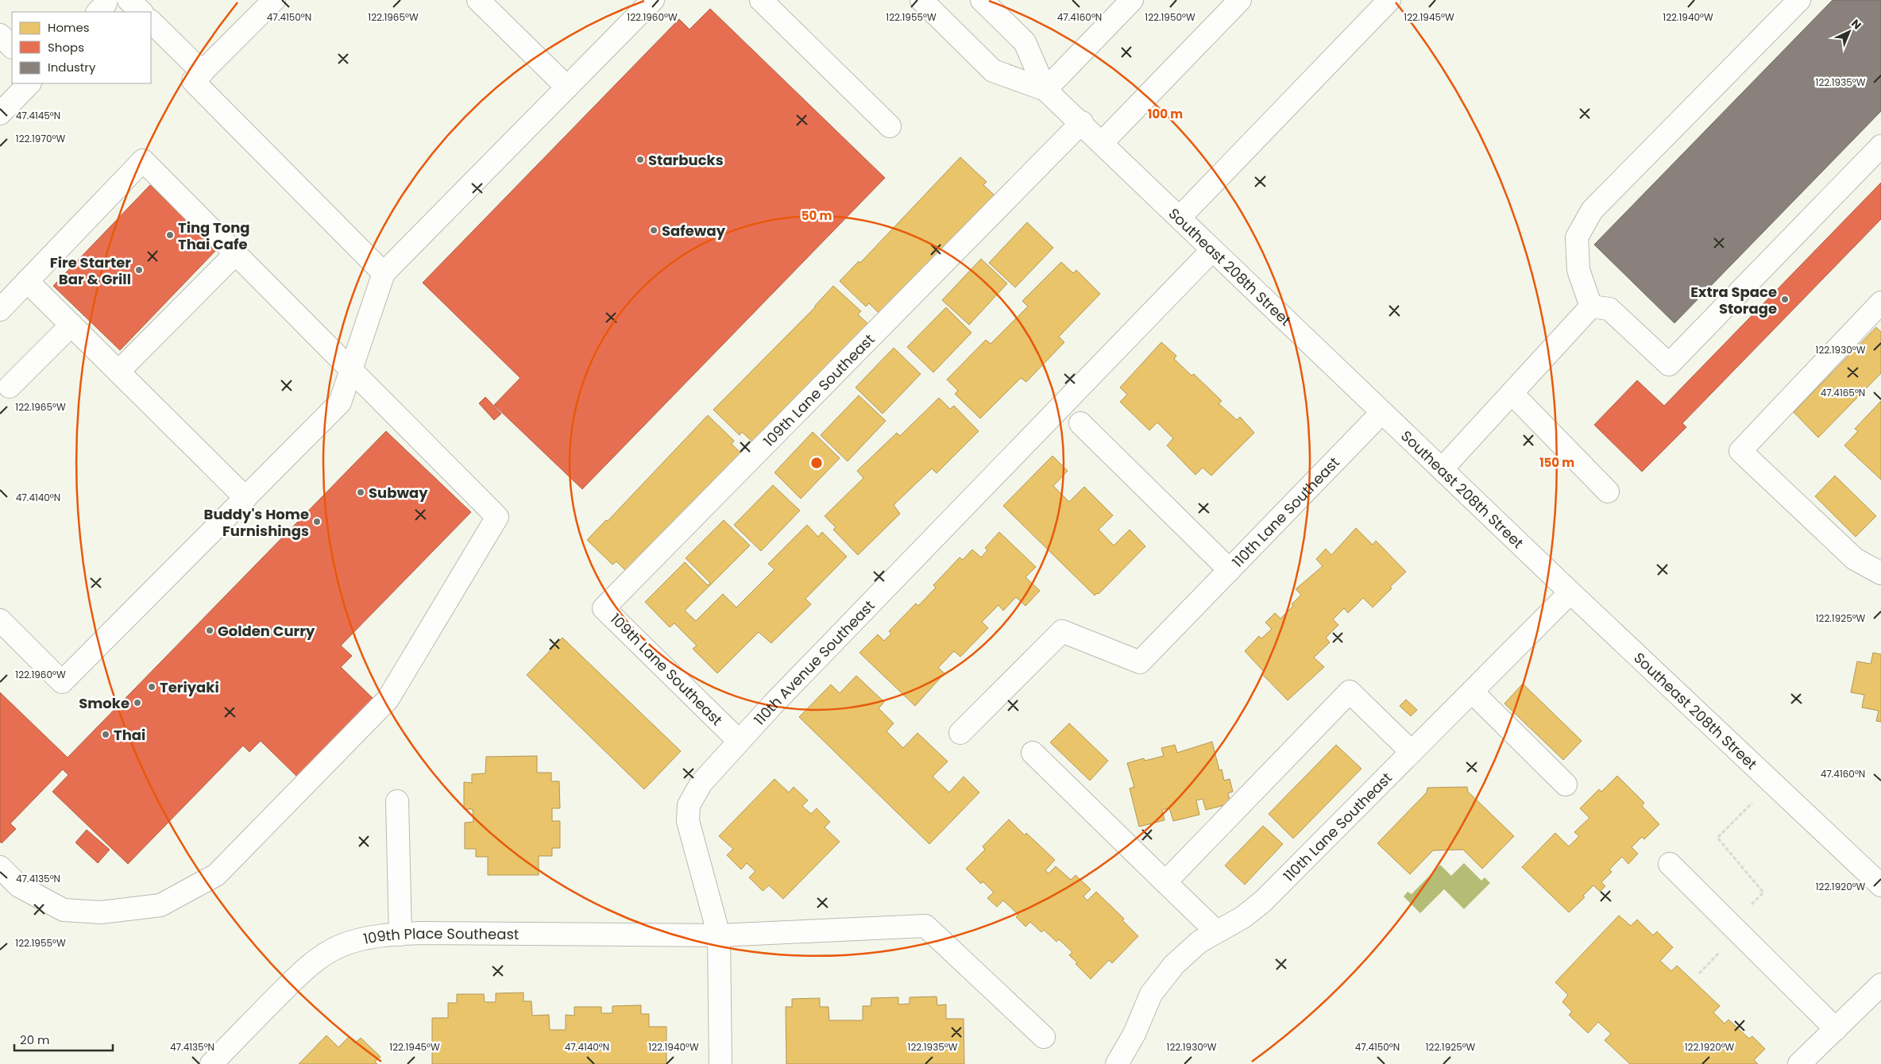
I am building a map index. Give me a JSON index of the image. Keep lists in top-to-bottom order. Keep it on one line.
{"streets":{"street":["Southeast 208th Street","109th Lane Southeast","110th Lane Southeast","110th Avenue Southeast","109th Place Southeast"]},"crossings":[["Southeast 208th Street","109th Lane Southeast"],["Southeast 208th Street","110th Lane Southeast"],["Southeast 208th Street","110th Avenue Southeast"],["109th Lane Southeast","110th Avenue Southeast"],["110th Avenue Southeast","109th Place Southeast"]],"places":["Starbucks","Safeway","Ting Tong Thai Cafe","Fire Starter Bar & Grill","Extra Space Storage","Subway","Buddy's Home Furnishings","Golden Curry","Teriyaki","Smoke","Thai"],"legend":["Homes","Shops","Industry"],"scale_bar":"20 m","north":"top right","coordinates":["47.4150°N","47.4160°N","122.1965°W","122.1960°W","122.1955°W","122.1950°W","122.1945°W","122.1940°W","122.1935°W","47.4145°N","122.1970°W","122.1930°W","47.4165°N","47.4140°N","122.1925°W","47.4135°N","122.1920°W"],"rings":["100 m","50 m","150 m"]}
